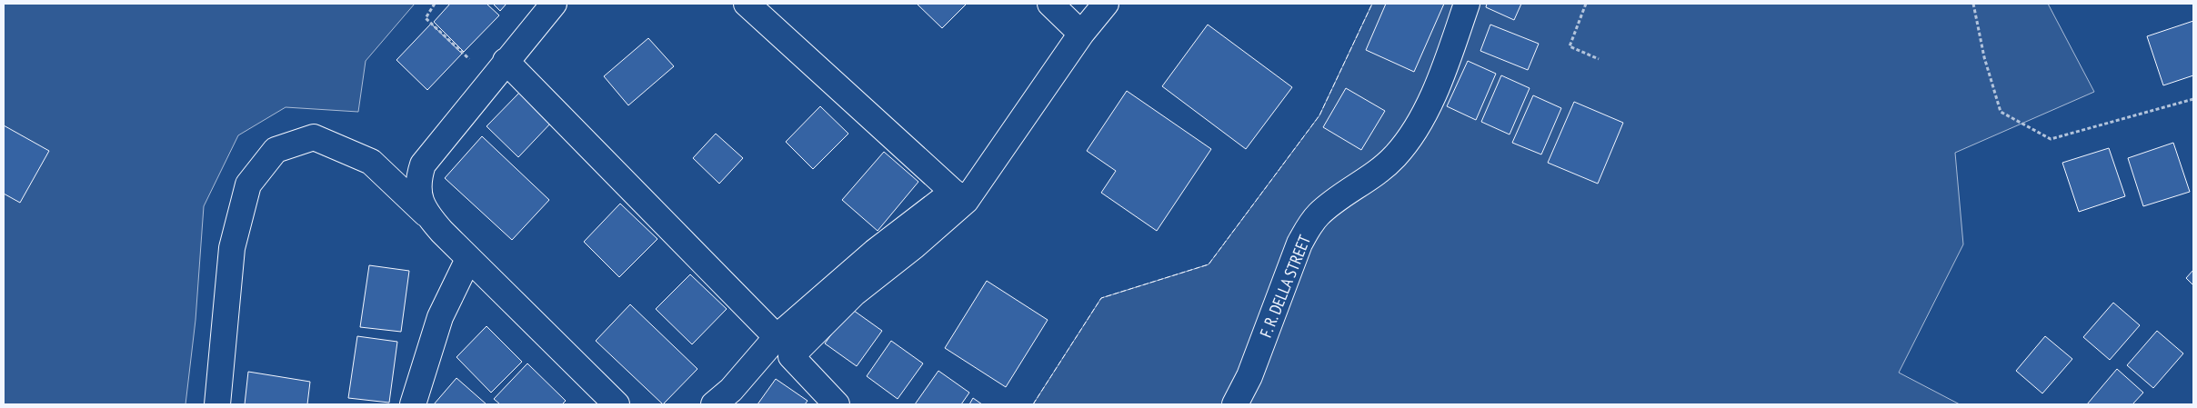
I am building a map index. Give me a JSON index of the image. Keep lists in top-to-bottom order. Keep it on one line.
{"streets":{"street":["F. R. DELLA STREET"]}}
